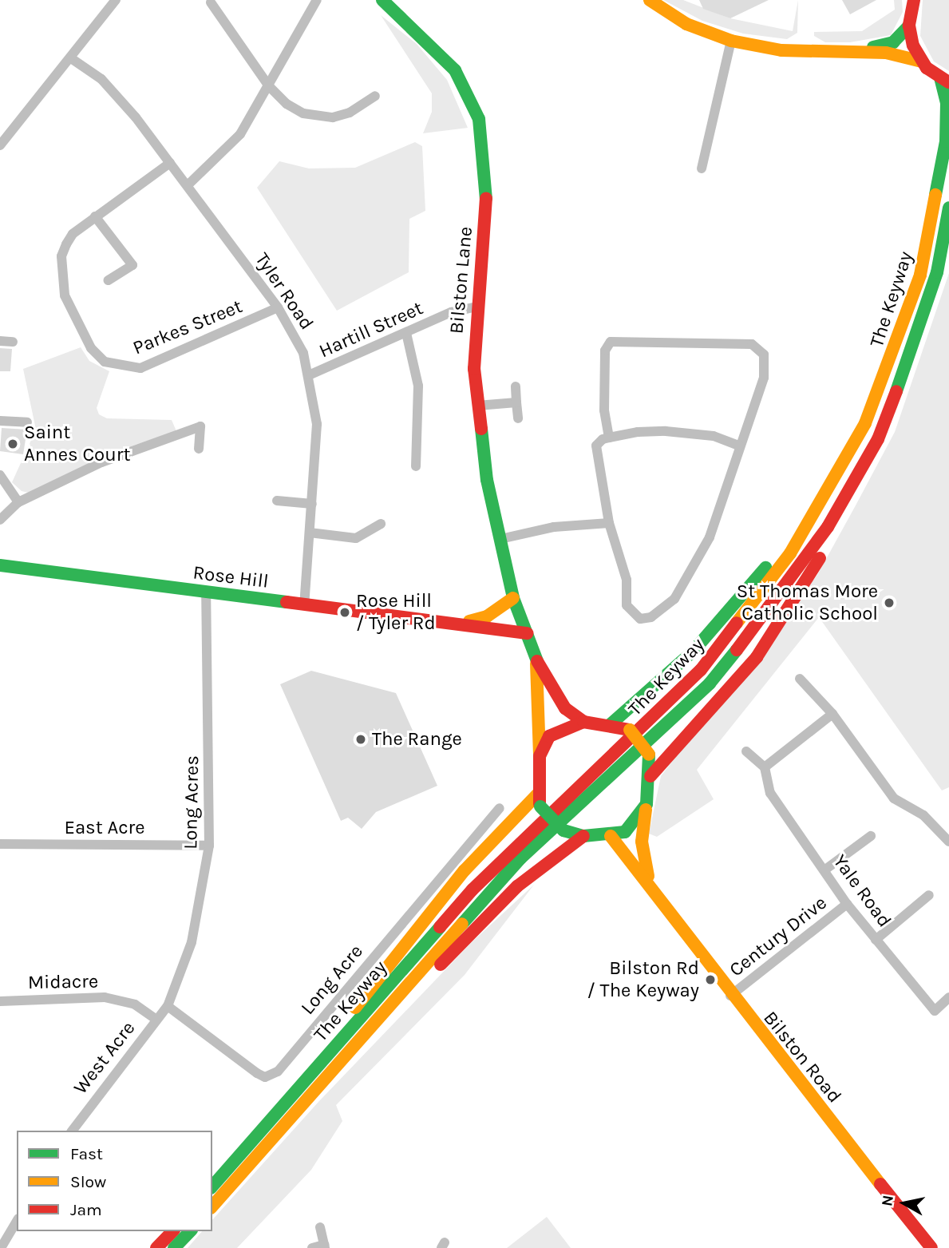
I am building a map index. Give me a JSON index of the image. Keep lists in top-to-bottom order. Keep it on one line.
{"streets":{"main road":["Bilston Lane","The Keyway","Rose Hill","Bilston Road"],"street":["Tyler Road","Parkes Street","Hartill Street","Long Acres","East Acre","Yale Road","Century Drive","Long Acre","Midacre","West Acre"]},"crossings":[["Bilston Lane","Hartill Street"],["Bilston Lane","Rose Hill"],["Tyler Road","Parkes Street"],["Tyler Road","Hartill Street"],["Tyler Road","Rose Hill"],["Rose Hill","Long Acres"],["Long Acres","East Acre"],["Long Acres","Long Acre"],["Long Acres","West Acre"],["Yale Road","Century Drive"],["Century Drive","Bilston Road"],["Long Acre","West Acre"],["Midacre","West Acre"]],"places":["Saint Annes Court","St Thomas More Catholic School","Rose Hill / Tyler Rd","The Range","Bilston Rd / The Keyway"],"legend":["Fast","Slow","Jam"],"north":"left"}
